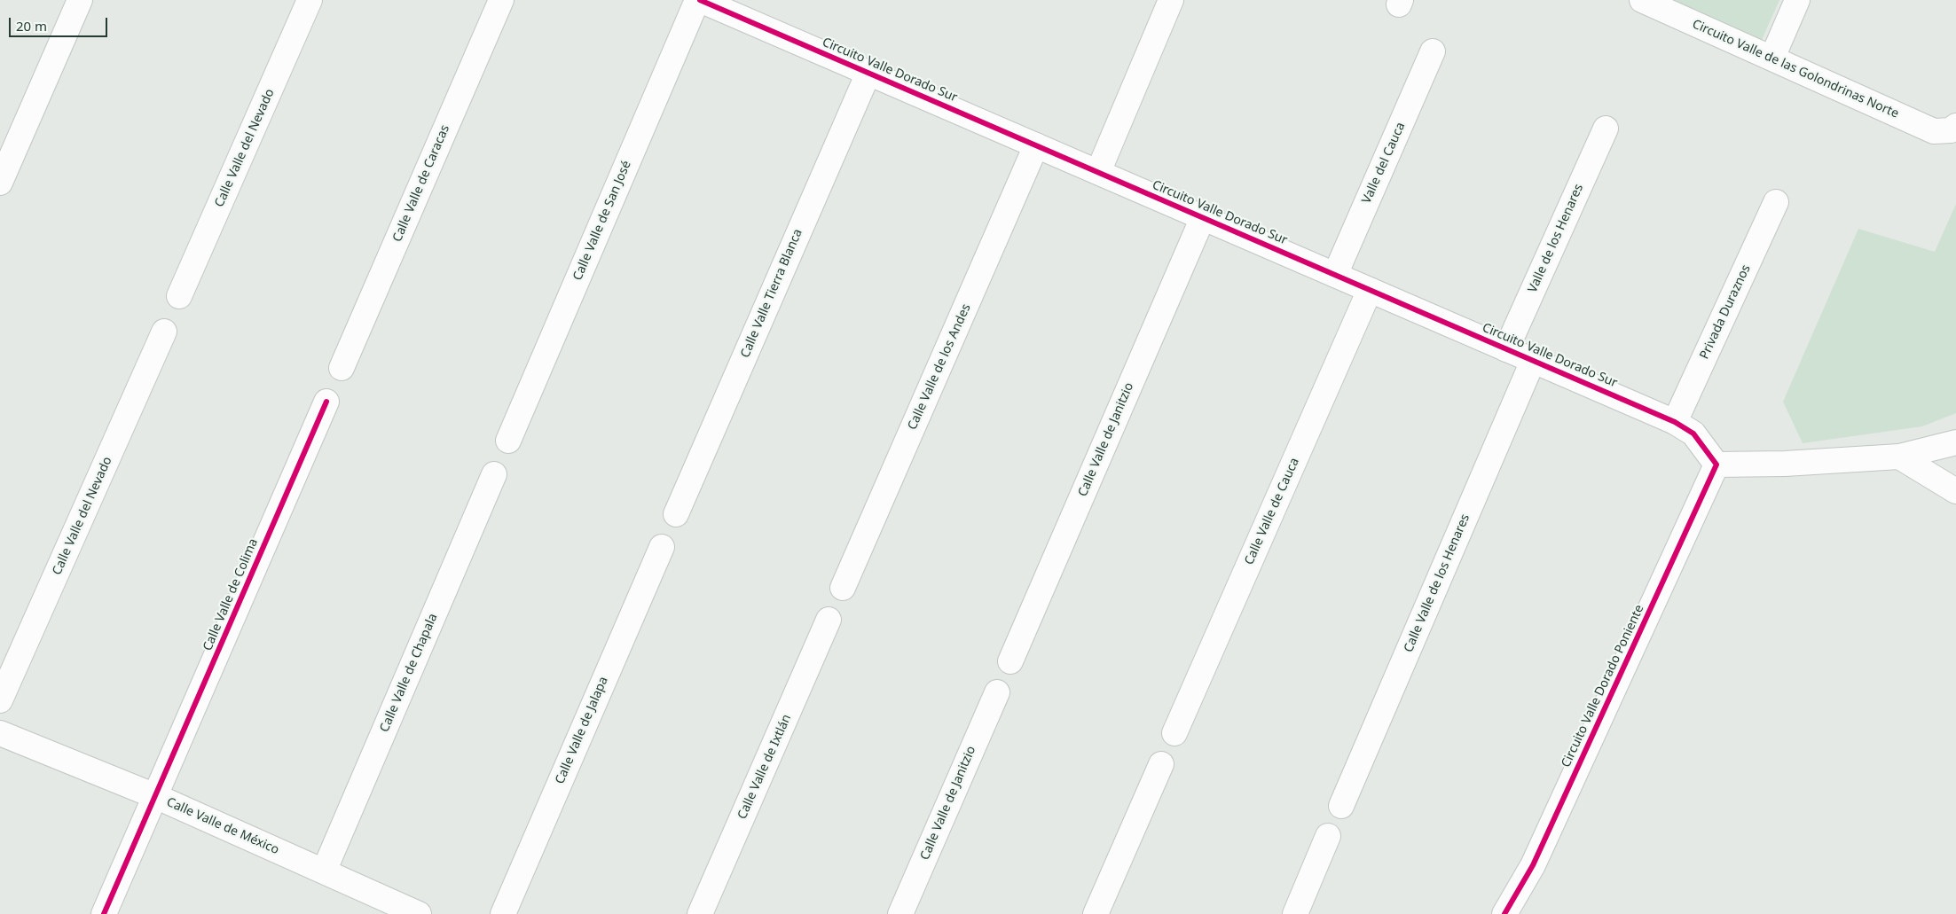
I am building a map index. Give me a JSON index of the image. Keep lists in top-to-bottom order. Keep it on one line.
{"streets":{"street":["Circuito Valle de las Golondrinas Norte","Circuito Valle Dorado Sur","Calle Valle del Nevado","Valle del Cauca","Calle Valle de Caracas","Calle Valle de San José","Valle de los Henares","Calle Valle Tierra Blanca","Privada Duraznos","Calle Valle de los Andes","Calle Valle de Janitzio","Calle Valle de Cauca","Calle Valle de los Henares","Calle Valle de Colima","Calle Valle de Chapala","Circuito Valle Dorado Poniente","Calle Valle de Jalapa","Calle Valle de Ixtlán","Calle Valle de México"]},"crossings":[["Circuito Valle Dorado Sur","Valle del Cauca"],["Circuito Valle Dorado Sur","Calle Valle de San José"],["Circuito Valle Dorado Sur","Valle de los Henares"],["Circuito Valle Dorado Sur","Calle Valle Tierra Blanca"],["Circuito Valle Dorado Sur","Privada Duraznos"],["Circuito Valle Dorado Sur","Calle Valle de los Andes"],["Circuito Valle Dorado Sur","Calle Valle de Janitzio"],["Circuito Valle Dorado Sur","Calle Valle de Cauca"],["Circuito Valle Dorado Sur","Calle Valle de los Henares"],["Circuito Valle Dorado Sur","Circuito Valle Dorado Poniente"],["Calle Valle de Colima","Calle Valle de México"],["Calle Valle de Chapala","Calle Valle de México"]],"scale_bar":"20 m"}
